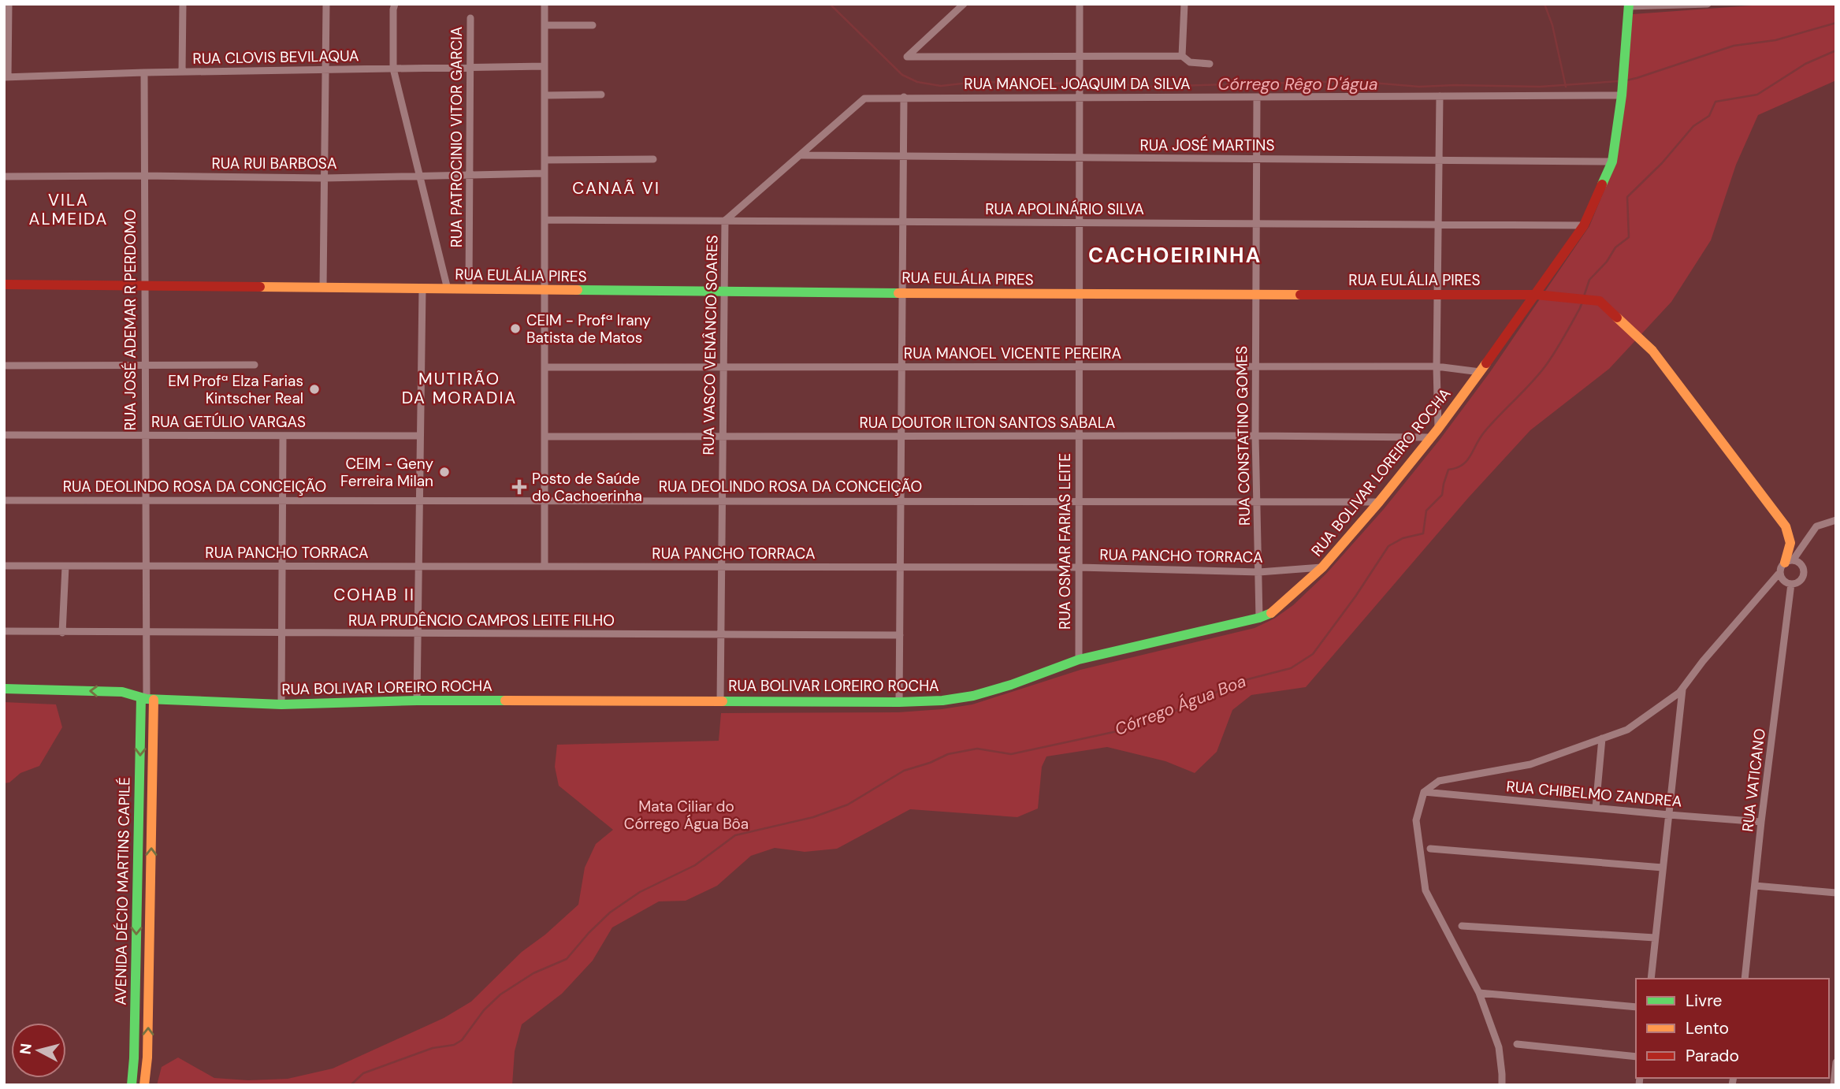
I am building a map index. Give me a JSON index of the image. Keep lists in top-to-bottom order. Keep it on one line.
{"streets":{"street":["RUA CLOVIS BEVILAQUA","RUA MANOEL JOAQUIM DA SILVA","RUA PATROCINIO VITOR GARCIA","RUA JOSÉ MARTINS","RUA RUI BARBOSA","RUA APOLINÁRIO SILVA","RUA EULÁLIA PIRES","RUA JOSÉ ADEMAR R PERDOMO","RUA VASCO VENÂNCIO SOARES","RUA MANOEL VICENTE PEREIRA","RUA GETÚLIO VARGAS","RUA DOUTOR ILTON SANTOS SABALA","RUA CONSTATINO GOMES","RUA BOLIVAR LOREIRO ROCHA","RUA DEOLINDO ROSA DA CONCEIÇÃO","RUA OSMAR FARIAS LEITE","RUA PANCHO TORRACA","RUA PRUDÊNCIO CAMPOS LEITE FILHO","RUA VATICANO","RUA CHIBELMO ZANDREA","AVENIDA DÉCIO MARTINS CAPILÉ"]},"crossings":[["RUA CLOVIS BEVILAQUA","RUA PATROCINIO VITOR GARCIA"],["RUA CLOVIS BEVILAQUA","RUA JOSÉ ADEMAR R PERDOMO"],["RUA MANOEL JOAQUIM DA SILVA","RUA JOSÉ MARTINS"],["RUA MANOEL JOAQUIM DA SILVA","RUA BOLIVAR LOREIRO ROCHA"],["RUA MANOEL JOAQUIM DA SILVA","RUA OSMAR FARIAS LEITE"],["RUA PATROCINIO VITOR GARCIA","RUA RUI BARBOSA"],["RUA PATROCINIO VITOR GARCIA","RUA EULÁLIA PIRES"],["RUA JOSÉ MARTINS","RUA BOLIVAR LOREIRO ROCHA"],["RUA JOSÉ MARTINS","RUA OSMAR FARIAS LEITE"],["RUA RUI BARBOSA","RUA JOSÉ ADEMAR R PERDOMO"],["RUA APOLINÁRIO SILVA","RUA VASCO VENÂNCIO SOARES"],["RUA APOLINÁRIO SILVA","RUA BOLIVAR LOREIRO ROCHA"],["RUA APOLINÁRIO SILVA","RUA OSMAR FARIAS LEITE"],["RUA EULÁLIA PIRES","RUA JOSÉ ADEMAR R PERDOMO"],["RUA EULÁLIA PIRES","RUA VASCO VENÂNCIO SOARES"],["RUA EULÁLIA PIRES","RUA CONSTATINO GOMES"],["RUA EULÁLIA PIRES","RUA BOLIVAR LOREIRO ROCHA"],["RUA EULÁLIA PIRES","RUA OSMAR FARIAS LEITE"],["RUA EULÁLIA PIRES","RUA VATICANO"],["RUA JOSÉ ADEMAR R PERDOMO","RUA GETÚLIO VARGAS"],["RUA JOSÉ ADEMAR R PERDOMO","RUA BOLIVAR LOREIRO ROCHA"],["RUA JOSÉ ADEMAR R PERDOMO","RUA DEOLINDO ROSA DA CONCEIÇÃO"],["RUA JOSÉ ADEMAR R PERDOMO","RUA PANCHO TORRACA"],["RUA JOSÉ ADEMAR R PERDOMO","RUA PRUDÊNCIO CAMPOS LEITE FILHO"],["RUA JOSÉ ADEMAR R PERDOMO","AVENIDA DÉCIO MARTINS CAPILÉ"],["RUA VASCO VENÂNCIO SOARES","RUA MANOEL VICENTE PEREIRA"],["RUA VASCO VENÂNCIO SOARES","RUA DOUTOR ILTON SANTOS SABALA"],["RUA VASCO VENÂNCIO SOARES","RUA BOLIVAR LOREIRO ROCHA"],["RUA VASCO VENÂNCIO SOARES","RUA DEOLINDO ROSA DA CONCEIÇÃO"],["RUA VASCO VENÂNCIO SOARES","RUA PANCHO TORRACA"],["RUA VASCO VENÂNCIO SOARES","RUA PRUDÊNCIO CAMPOS LEITE FILHO"],["RUA MANOEL VICENTE PEREIRA","RUA CONSTATINO GOMES"],["RUA MANOEL VICENTE PEREIRA","RUA BOLIVAR LOREIRO ROCHA"],["RUA MANOEL VICENTE PEREIRA","RUA OSMAR FARIAS LEITE"],["RUA DOUTOR ILTON SANTOS SABALA","RUA CONSTATINO GOMES"],["RUA DOUTOR ILTON SANTOS SABALA","RUA BOLIVAR LOREIRO ROCHA"],["RUA DOUTOR ILTON SANTOS SABALA","RUA OSMAR FARIAS LEITE"],["RUA CONSTATINO GOMES","RUA BOLIVAR LOREIRO ROCHA"],["RUA CONSTATINO GOMES","RUA DEOLINDO ROSA DA CONCEIÇÃO"],["RUA CONSTATINO GOMES","RUA PANCHO TORRACA"],["RUA BOLIVAR LOREIRO ROCHA","RUA DEOLINDO ROSA DA CONCEIÇÃO"],["RUA BOLIVAR LOREIRO ROCHA","RUA OSMAR FARIAS LEITE"],["RUA BOLIVAR LOREIRO ROCHA","RUA PANCHO TORRACA"],["RUA BOLIVAR LOREIRO ROCHA","AVENIDA DÉCIO MARTINS CAPILÉ"],["RUA DEOLINDO ROSA DA CONCEIÇÃO","RUA OSMAR FARIAS LEITE"],["RUA OSMAR FARIAS LEITE","RUA PANCHO TORRACA"],["RUA VATICANO","RUA CHIBELMO ZANDREA"]],"districts":["CANAÃ VI","VILA ALMEIDA","CACHOEIRINHA","MUTIRÃO DA MORADIA","COHAB II"],"water":["Córrego Rêgo D'água","Córrego Água Boa"],"parks":["Mata Ciliar do Córrego Água Bôa"],"places":{"other":["CEIM - Profª Irany Batista de Matos","EM Profª Elza Farias Kintscher Real","CEIM - Geny Ferreira Milan"],"health":["Posto de Saúde do Cachoerinha"]},"legend":["Livre","Lento","Parado"],"north":"left"}
